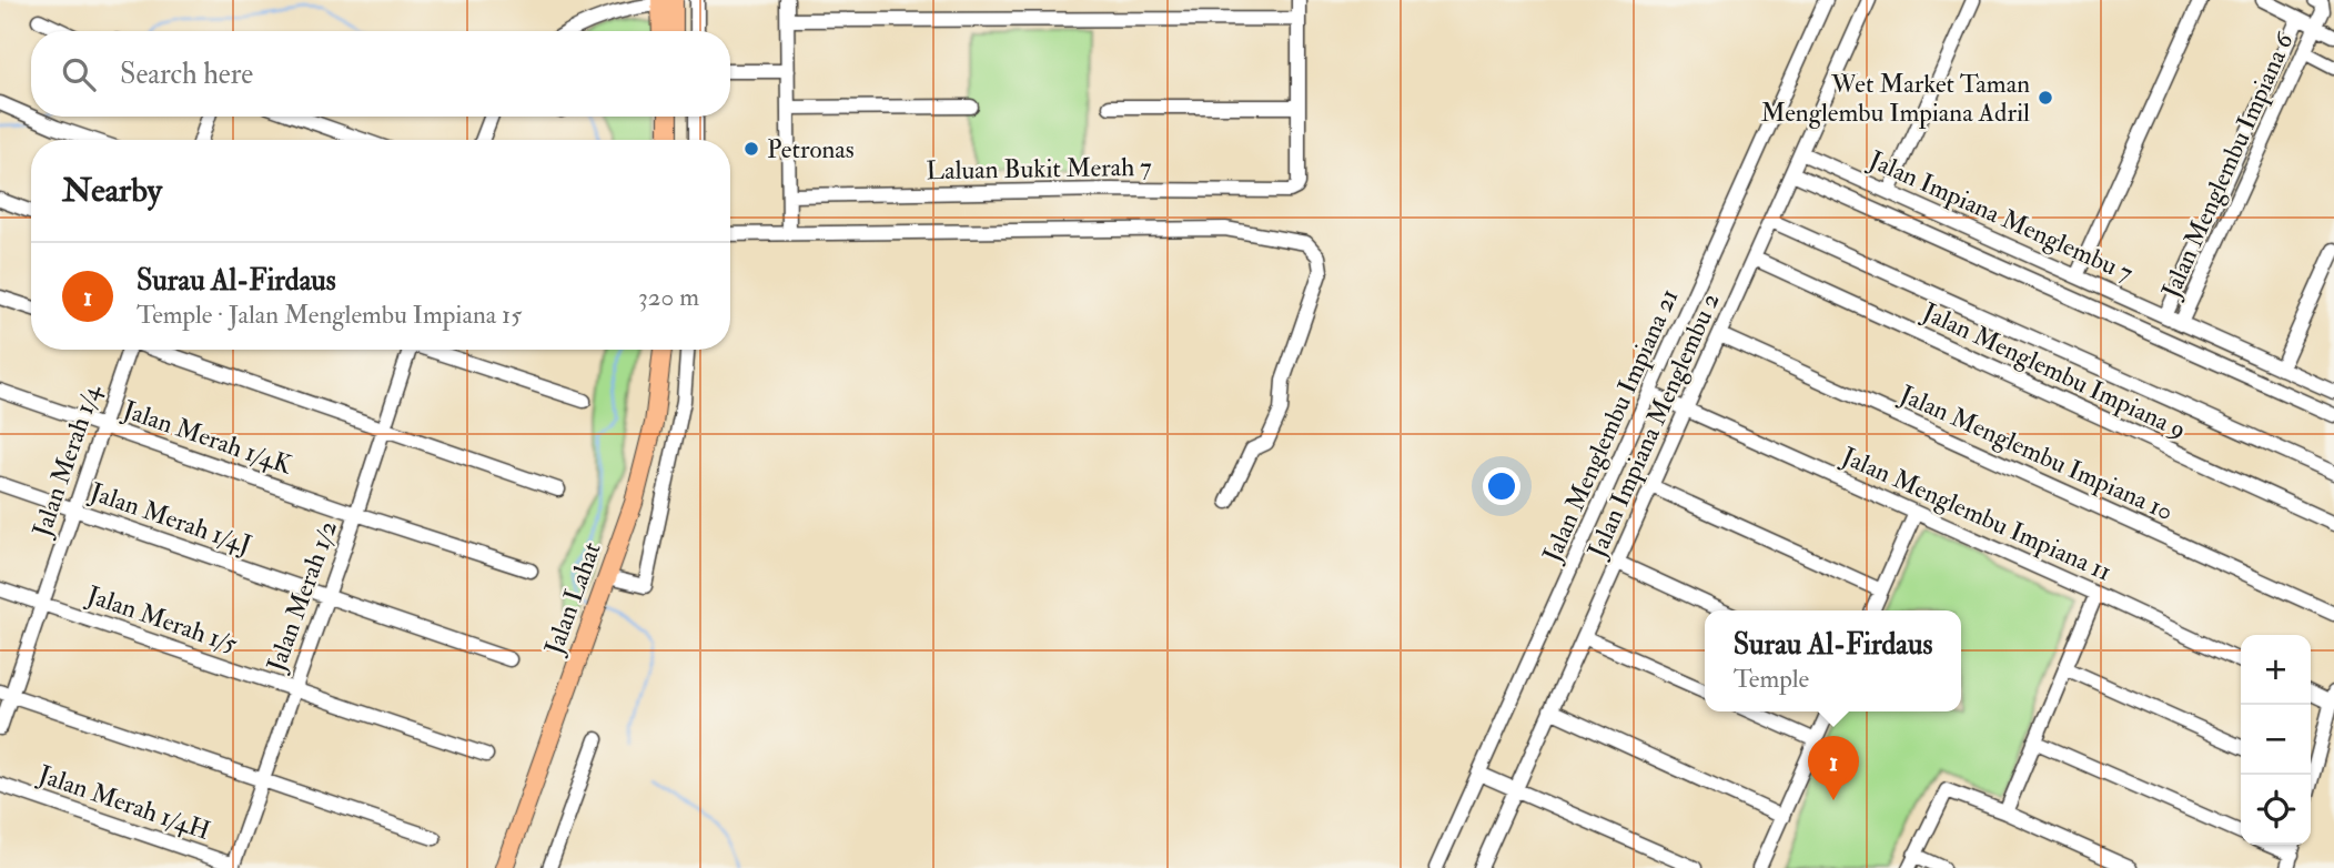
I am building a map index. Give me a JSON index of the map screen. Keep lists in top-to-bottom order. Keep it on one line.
{"streets":{"main road":["Jalan Lahat"],"street":["Jalan Menglembu Impiana 6","Laluan Bukit Merah 7","Jalan Impiana Menglembu 7","Jalan Menglembu Impiana 9","Jalan Menglembu Impiana 21","Jalan Impiana Menglembu 2","Jalan Merah 1/4K","Jalan Menglembu Impiana 10","Jalan Merah 1/4","Jalan Menglembu Impiana 11","Jalan Merah 1/4J","Jalan Merah 1/2","Jalan Merah 1/5","Jalan Merah 1/4H"]},"crossings":[["Jalan Menglembu Impiana 6","Jalan Impiana Menglembu 7"],["Jalan Impiana Menglembu 7","Jalan Impiana Menglembu 2"],["Jalan Menglembu Impiana 9","Jalan Impiana Menglembu 2"],["Jalan Menglembu Impiana 21","Jalan Menglembu Impiana 11"],["Jalan Impiana Menglembu 2","Jalan Menglembu Impiana 10"],["Jalan Impiana Menglembu 2","Jalan Menglembu Impiana 11"],["Jalan Merah 1/4K","Jalan Merah 1/4"],["Jalan Merah 1/4K","Jalan Merah 1/2"],["Jalan Merah 1/4","Jalan Merah 1/4J"],["Jalan Merah 1/4","Jalan Merah 1/5"],["Jalan Merah 1/4J","Jalan Merah 1/2"],["Jalan Merah 1/2","Jalan Merah 1/5"],["Jalan Merah 1/2","Jalan Merah 1/4H"]],"places":["Wet Market Taman Menglembu Impiana Adril","Petronas"],"page":{"search":"Search here","heading":"Nearby","list":[{"mark":"1","name":"Surau Al-Firdaus","note":"Temple · Jalan Menglembu Impiana 15","value":"320 m"}],"popup":["Surau Al-Firdaus","Temple"],"map_buttons":["+","−"],"pins":"1"}}
